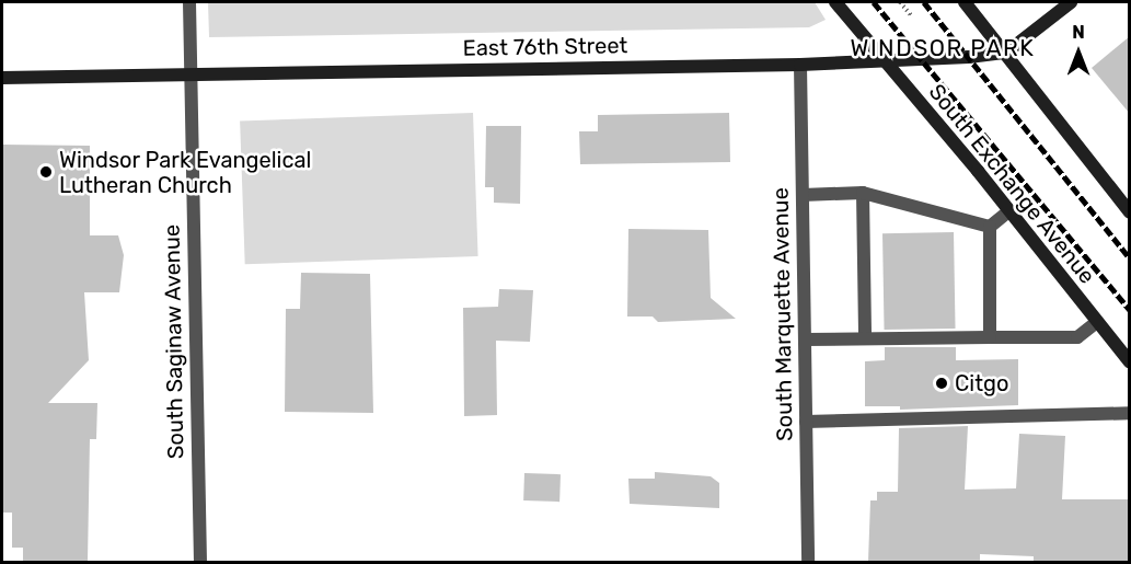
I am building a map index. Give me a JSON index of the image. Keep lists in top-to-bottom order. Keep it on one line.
{"streets":{"street":["East 76th Street","South Exchange Avenue","South Marquette Avenue","South Saginaw Avenue"]},"crossings":[["East 76th Street","South Exchange Avenue"],["East 76th Street","South Marquette Avenue"],["East 76th Street","South Saginaw Avenue"]],"districts":["WINDSOR PARK"],"places":["Windsor Park Evangelical Lutheran Church","Citgo"],"north":"top"}
